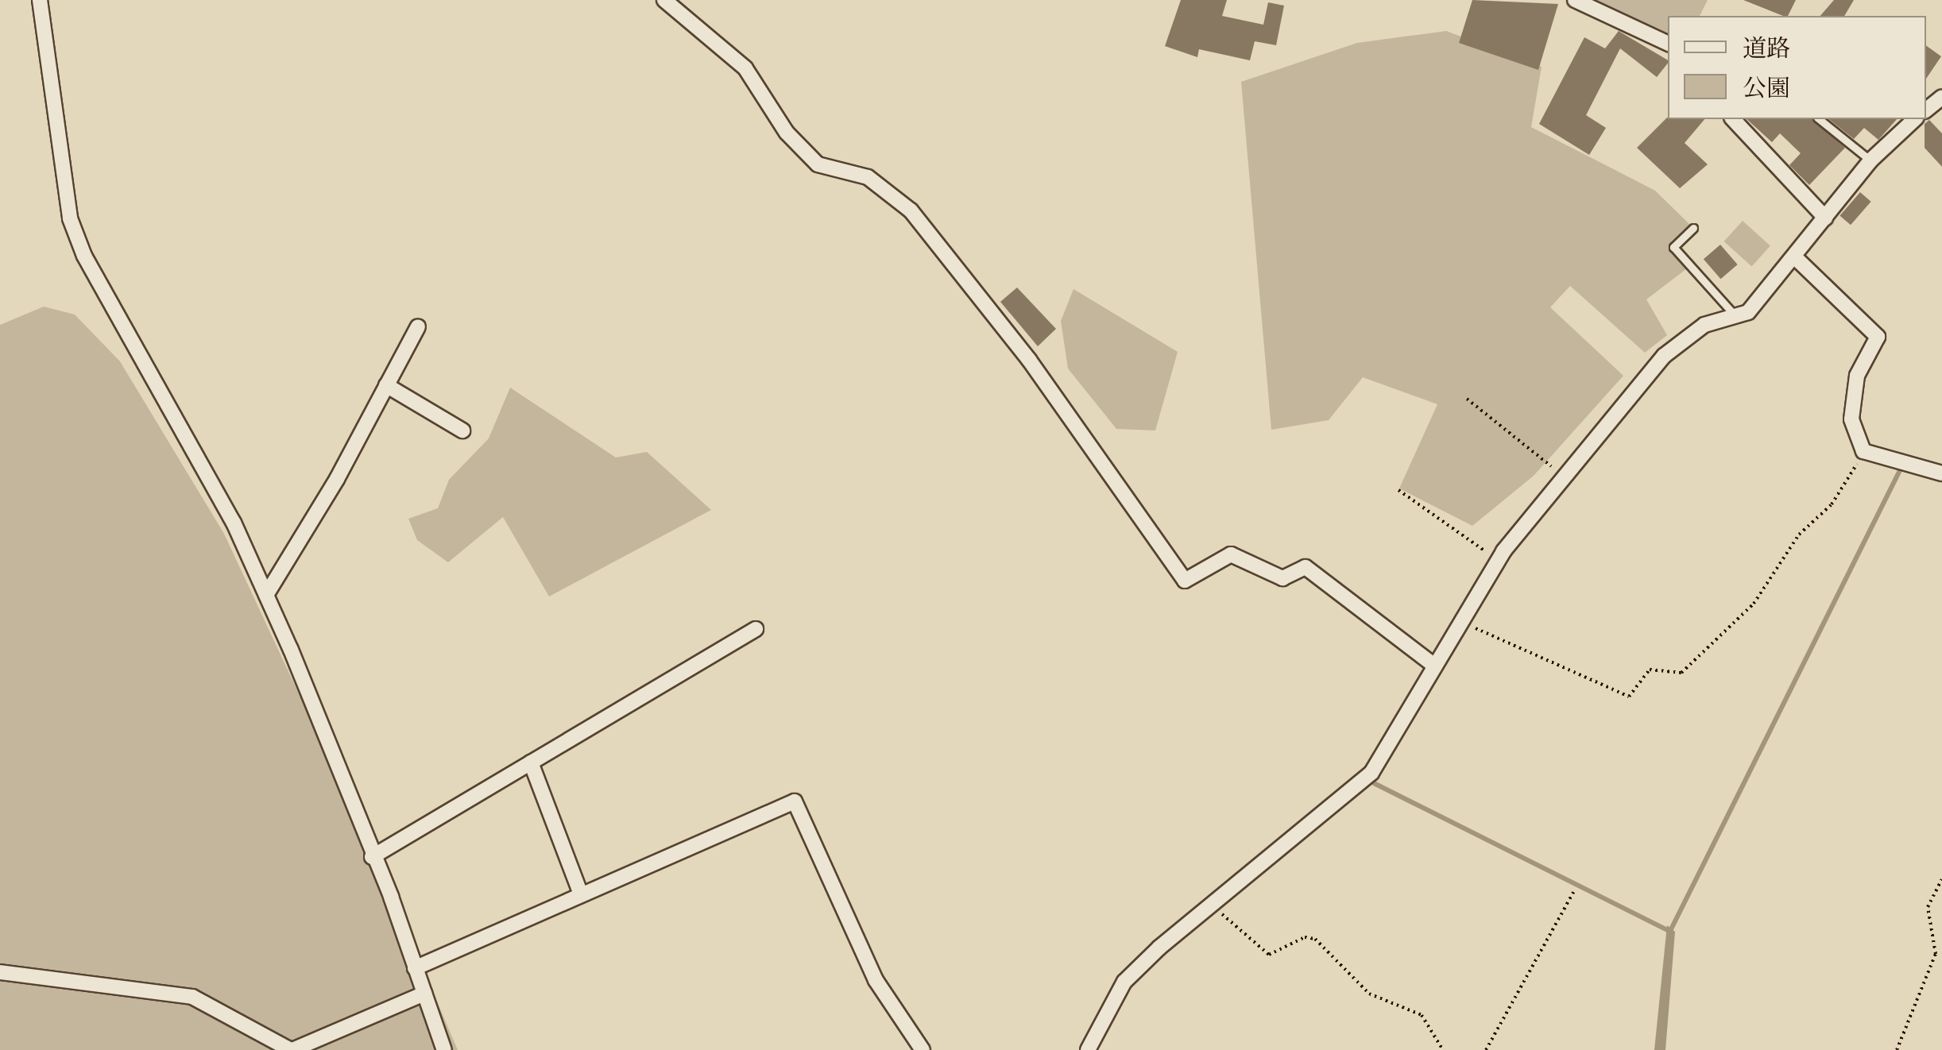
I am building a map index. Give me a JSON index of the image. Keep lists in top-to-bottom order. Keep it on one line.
{"legend":["道路","公園"]}
